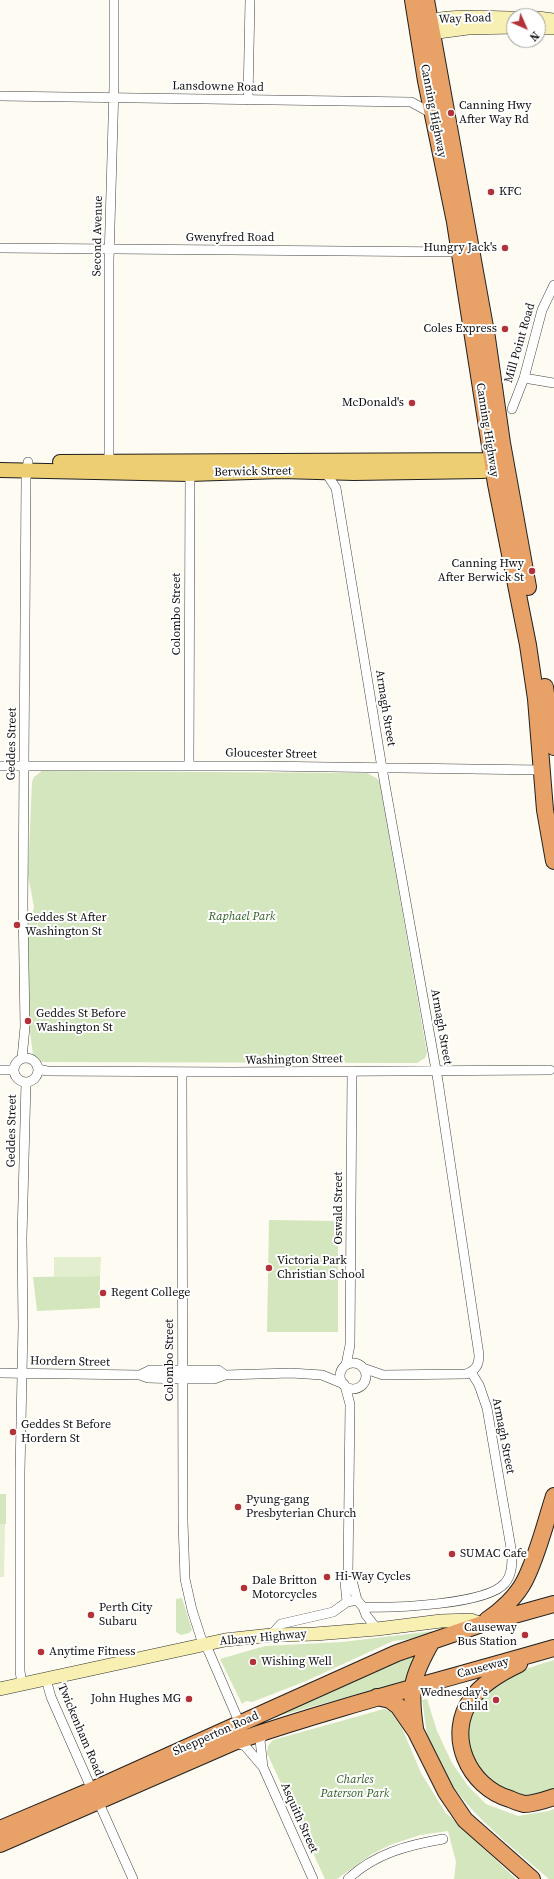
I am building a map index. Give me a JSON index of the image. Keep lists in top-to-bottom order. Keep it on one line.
{"streets":{"highway":["Canning Highway","Causeway","Shepperton Road"],"main road":["Way Road","Berwick Street","Albany Highway"],"street":["Lansdowne Road","Second Avenue","Gwenyfred Road","Mill Point Road","Colombo Street","Armagh Street","Geddes Street","Gloucester Street","Washington Street","Oswald Street","Hordern Street","Twickenham Road","Asquith Street"]},"crossings":[["Way Road","Canning Highway"],["Lansdowne Road","Canning Highway"],["Lansdowne Road","Second Avenue"],["Canning Highway","Gwenyfred Road"],["Canning Highway","Berwick Street"],["Canning Highway","Gloucester Street"],["Second Avenue","Gwenyfred Road"],["Second Avenue","Berwick Street"],["Berwick Street","Colombo Street"],["Berwick Street","Armagh Street"],["Berwick Street","Geddes Street"],["Colombo Street","Gloucester Street"],["Colombo Street","Washington Street"],["Colombo Street","Hordern Street"],["Colombo Street","Albany Highway"],["Armagh Street","Gloucester Street"],["Armagh Street","Washington Street"],["Geddes Street","Gloucester Street"],["Geddes Street","Washington Street"],["Geddes Street","Hordern Street"],["Geddes Street","Albany Highway"],["Washington Street","Oswald Street"],["Oswald Street","Hordern Street"],["Albany Highway","Twickenham Road"],["Causeway","Shepperton Road"],["Twickenham Road","Shepperton Road"],["Shepperton Road","Asquith Street"]],"parks":["Raphael Park","Charles Paterson Park"],"places":["Canning Hwy After Way Rd","KFC","Hungry Jack's","Coles Express","McDonald's","Canning Hwy After Berwick St","Geddes St After Washington St","Geddes St Before Washington St","Victoria Park Christian School","Regent College","Geddes St Before Hordern St","Pyung-gang Presbyterian Church","SUMAC Cafe","Hi-Way Cycles","Dale Britton Motorcycles","Perth City Subaru","Causeway Bus Station","Anytime Fitness","Wishing Well","John Hughes MG","Wednesday's Child"],"north":"bottom right"}
